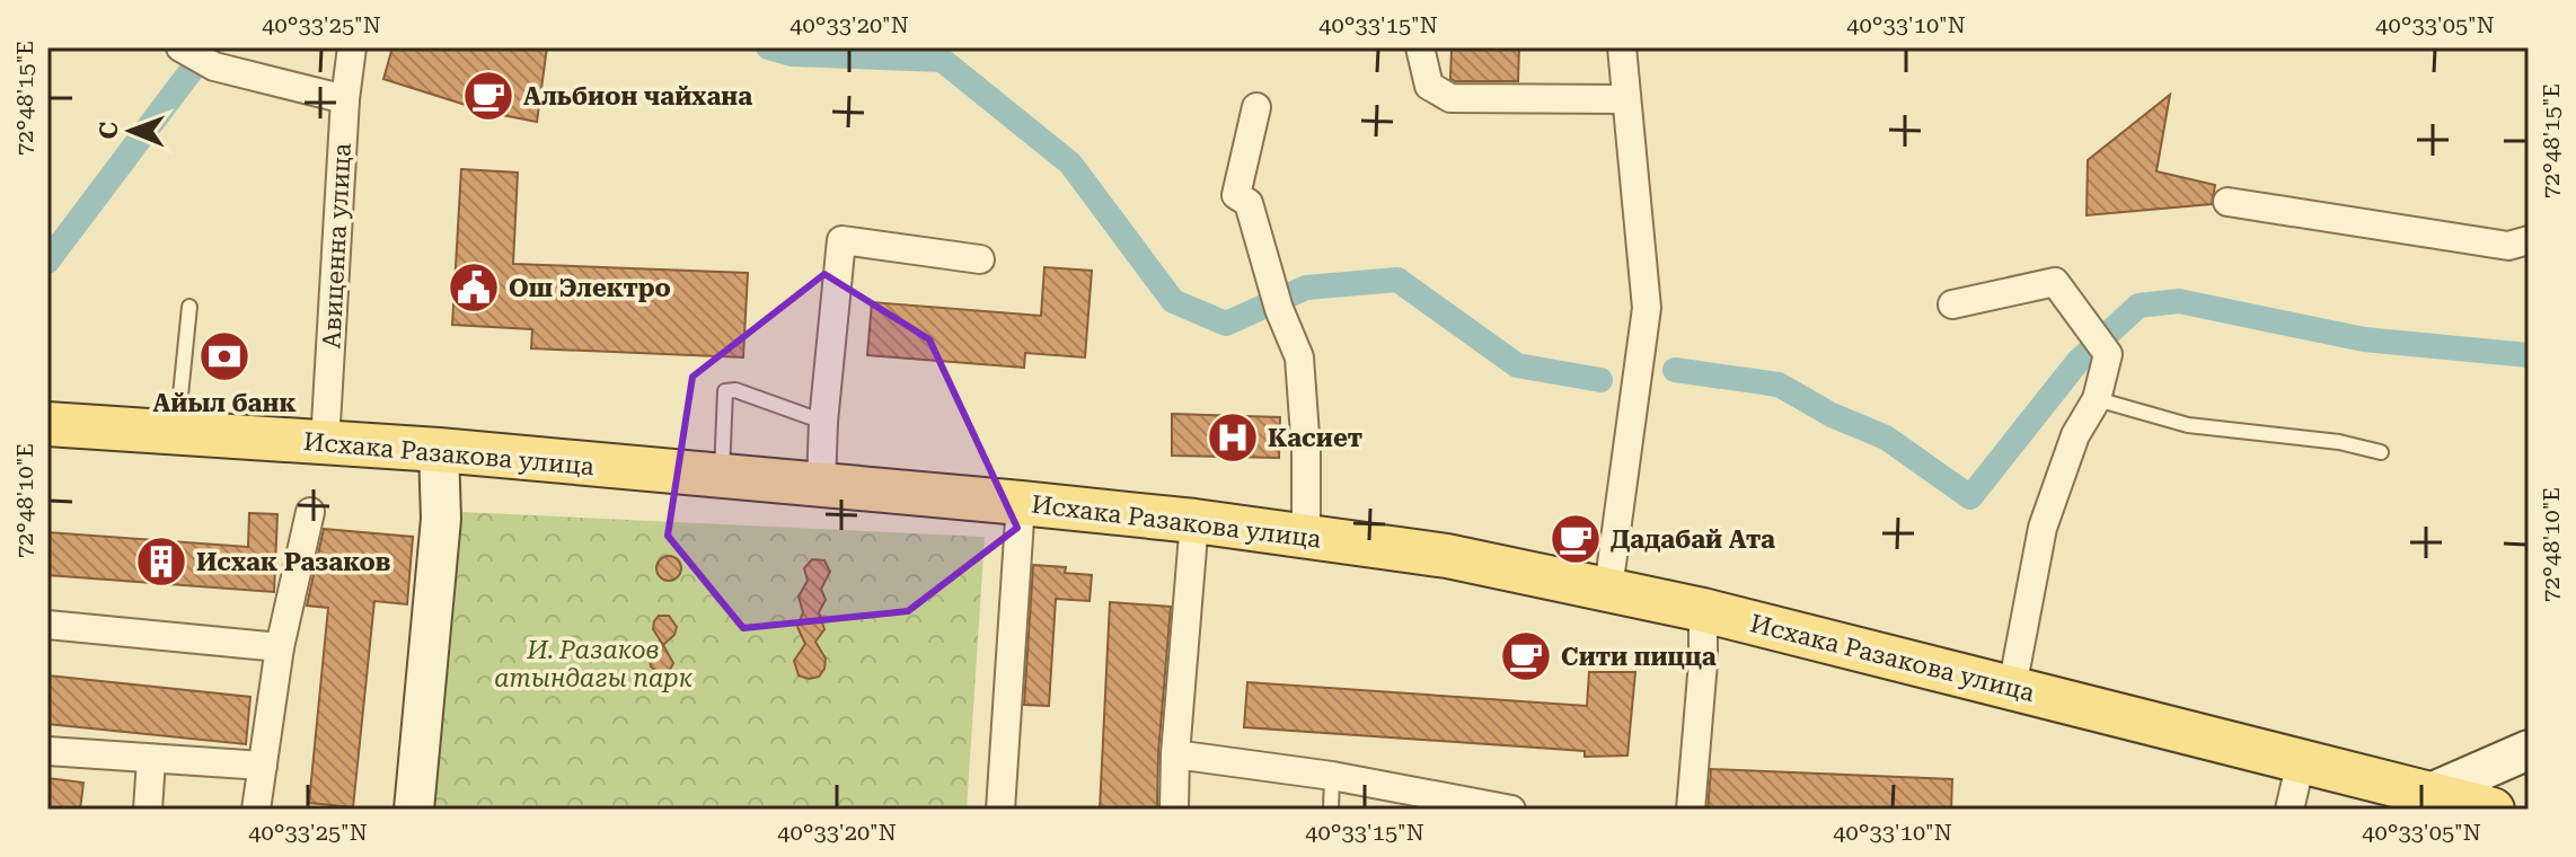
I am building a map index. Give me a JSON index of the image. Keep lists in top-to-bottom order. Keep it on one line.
{"streets":{"main road":["Исхака Разакова улица"],"street":["Авиценна улица"]},"crossings":[["Авиценна улица","Исхака Разакова улица"]],"parks":["И. Разаков атындагы парк"],"places":{"cafe":["Альбион чайхана","Дадабай Ата","Сити пицца"],"public building":["Ош Электро"],"bank":["Айыл банк"],"hospital":["Касиет"],"building":["Исхак Разаков"]},"north":"left","coordinates":["40°33'25\"N","40°33'20\"N","40°33'15\"N","40°33'10\"N","40°33'05\"N","72°48'15\"E","72°48'10\"E"]}
